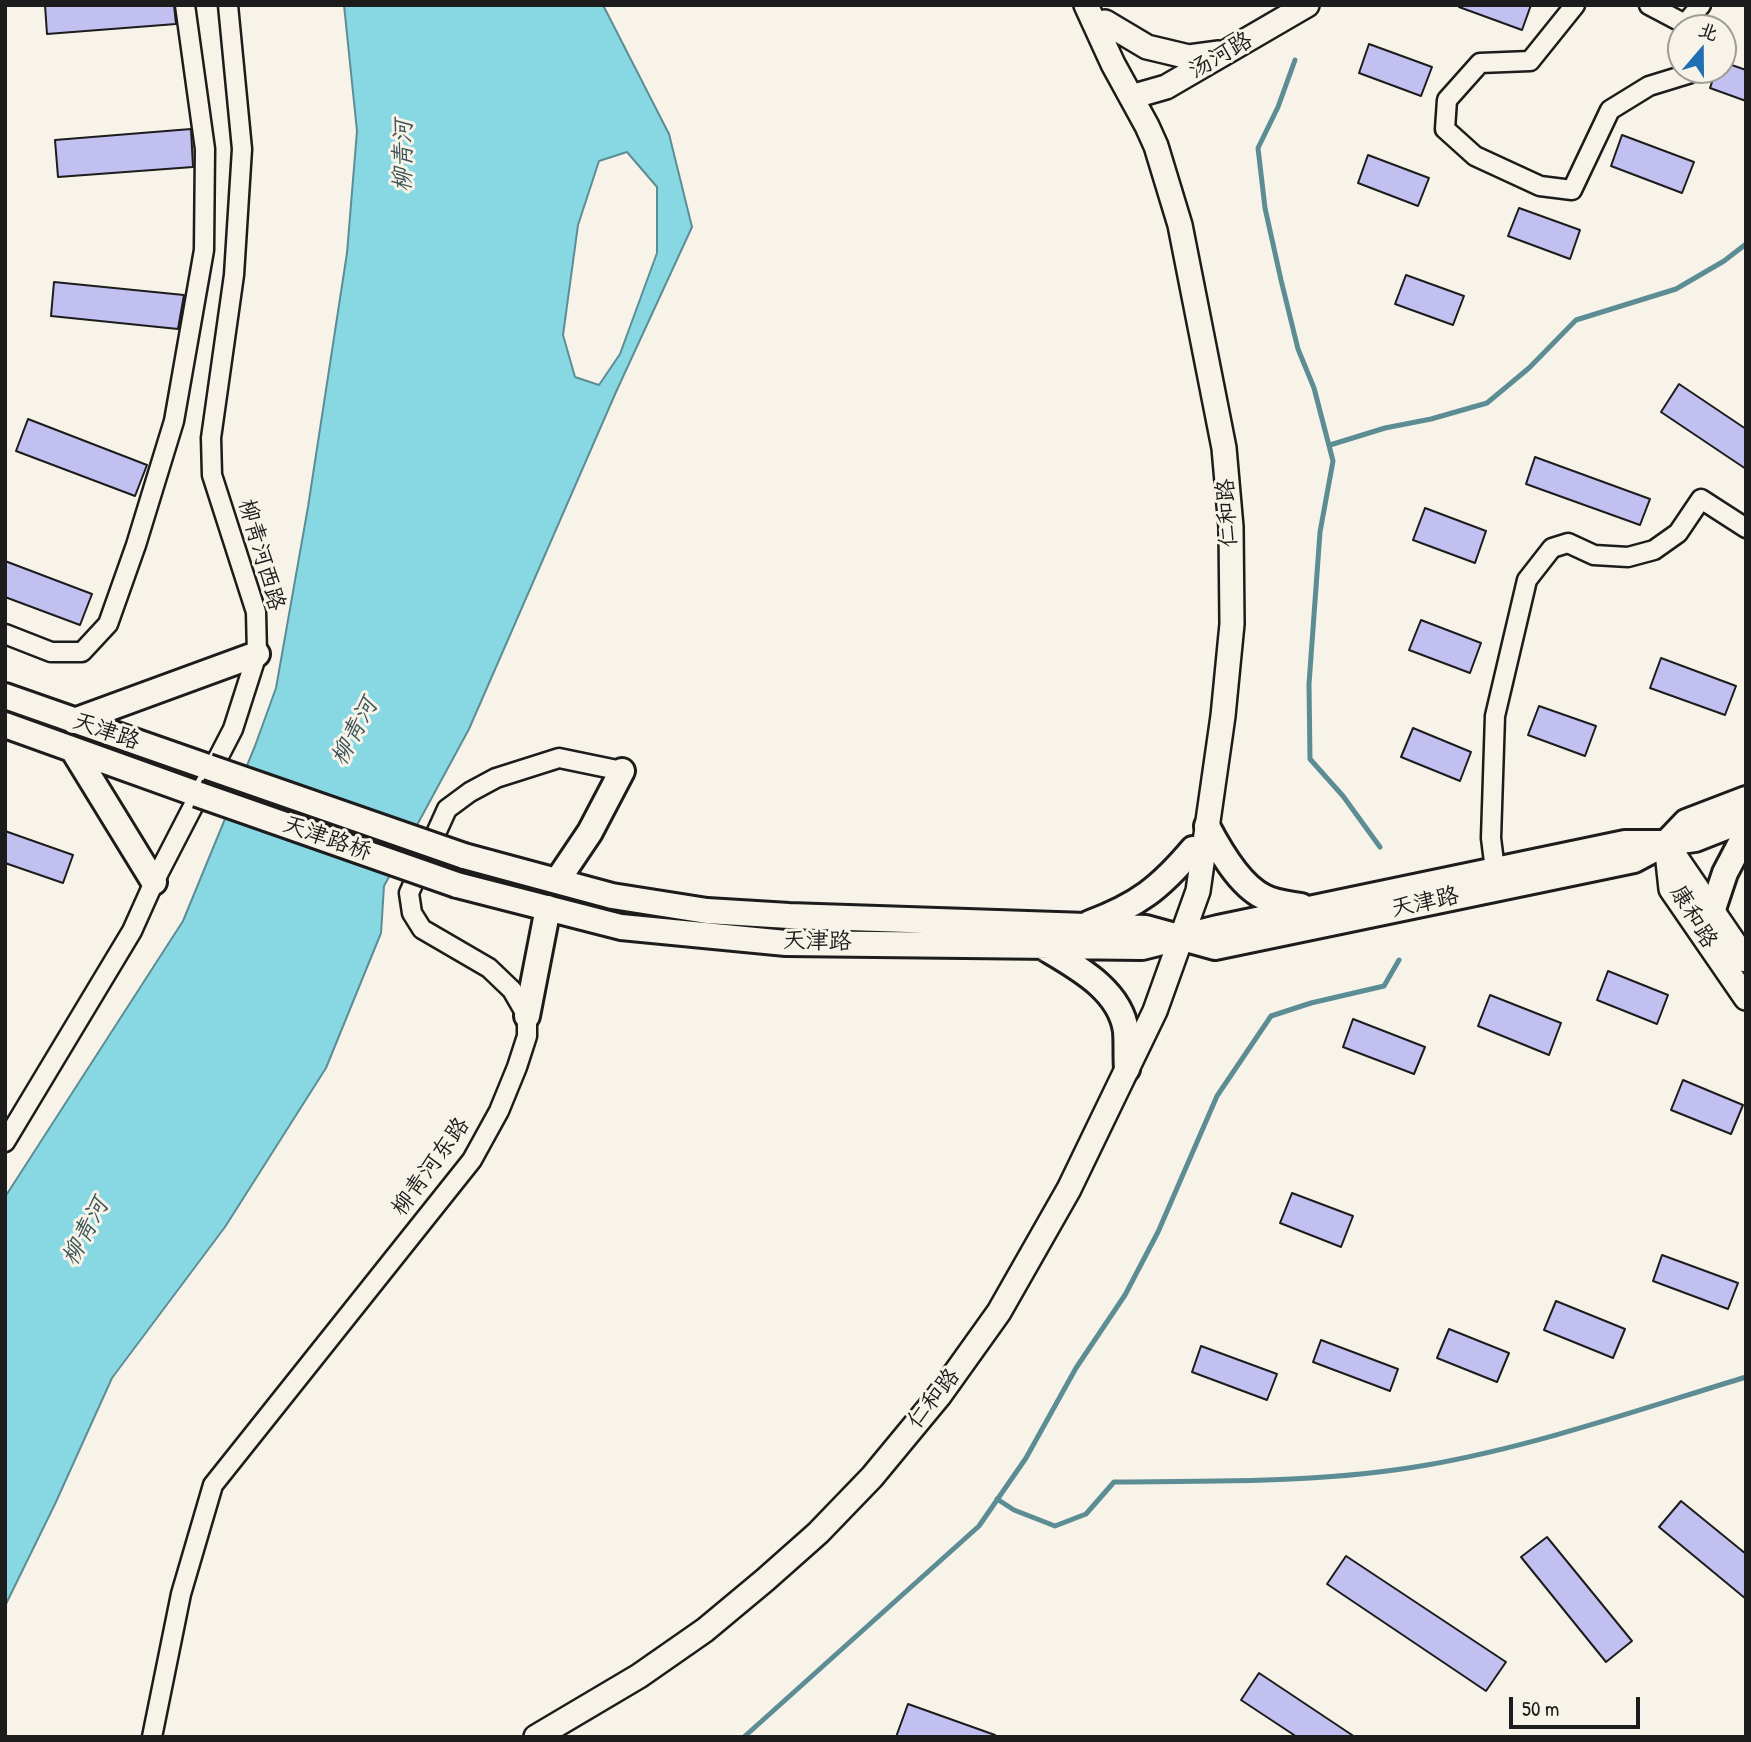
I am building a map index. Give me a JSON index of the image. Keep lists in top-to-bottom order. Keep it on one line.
{"streets":{"main road":["天津路","天津路桥"],"street":["汤河路","仁和路","柳青河西路","康和路","柳青河东路"]},"crossings":[["汤河路","仁和路"],["仁和路","天津路"],["天津路","天津路桥"],["天津路","康和路"]],"water":["柳青河"],"scale_bar":"50 m","north":"top"}
